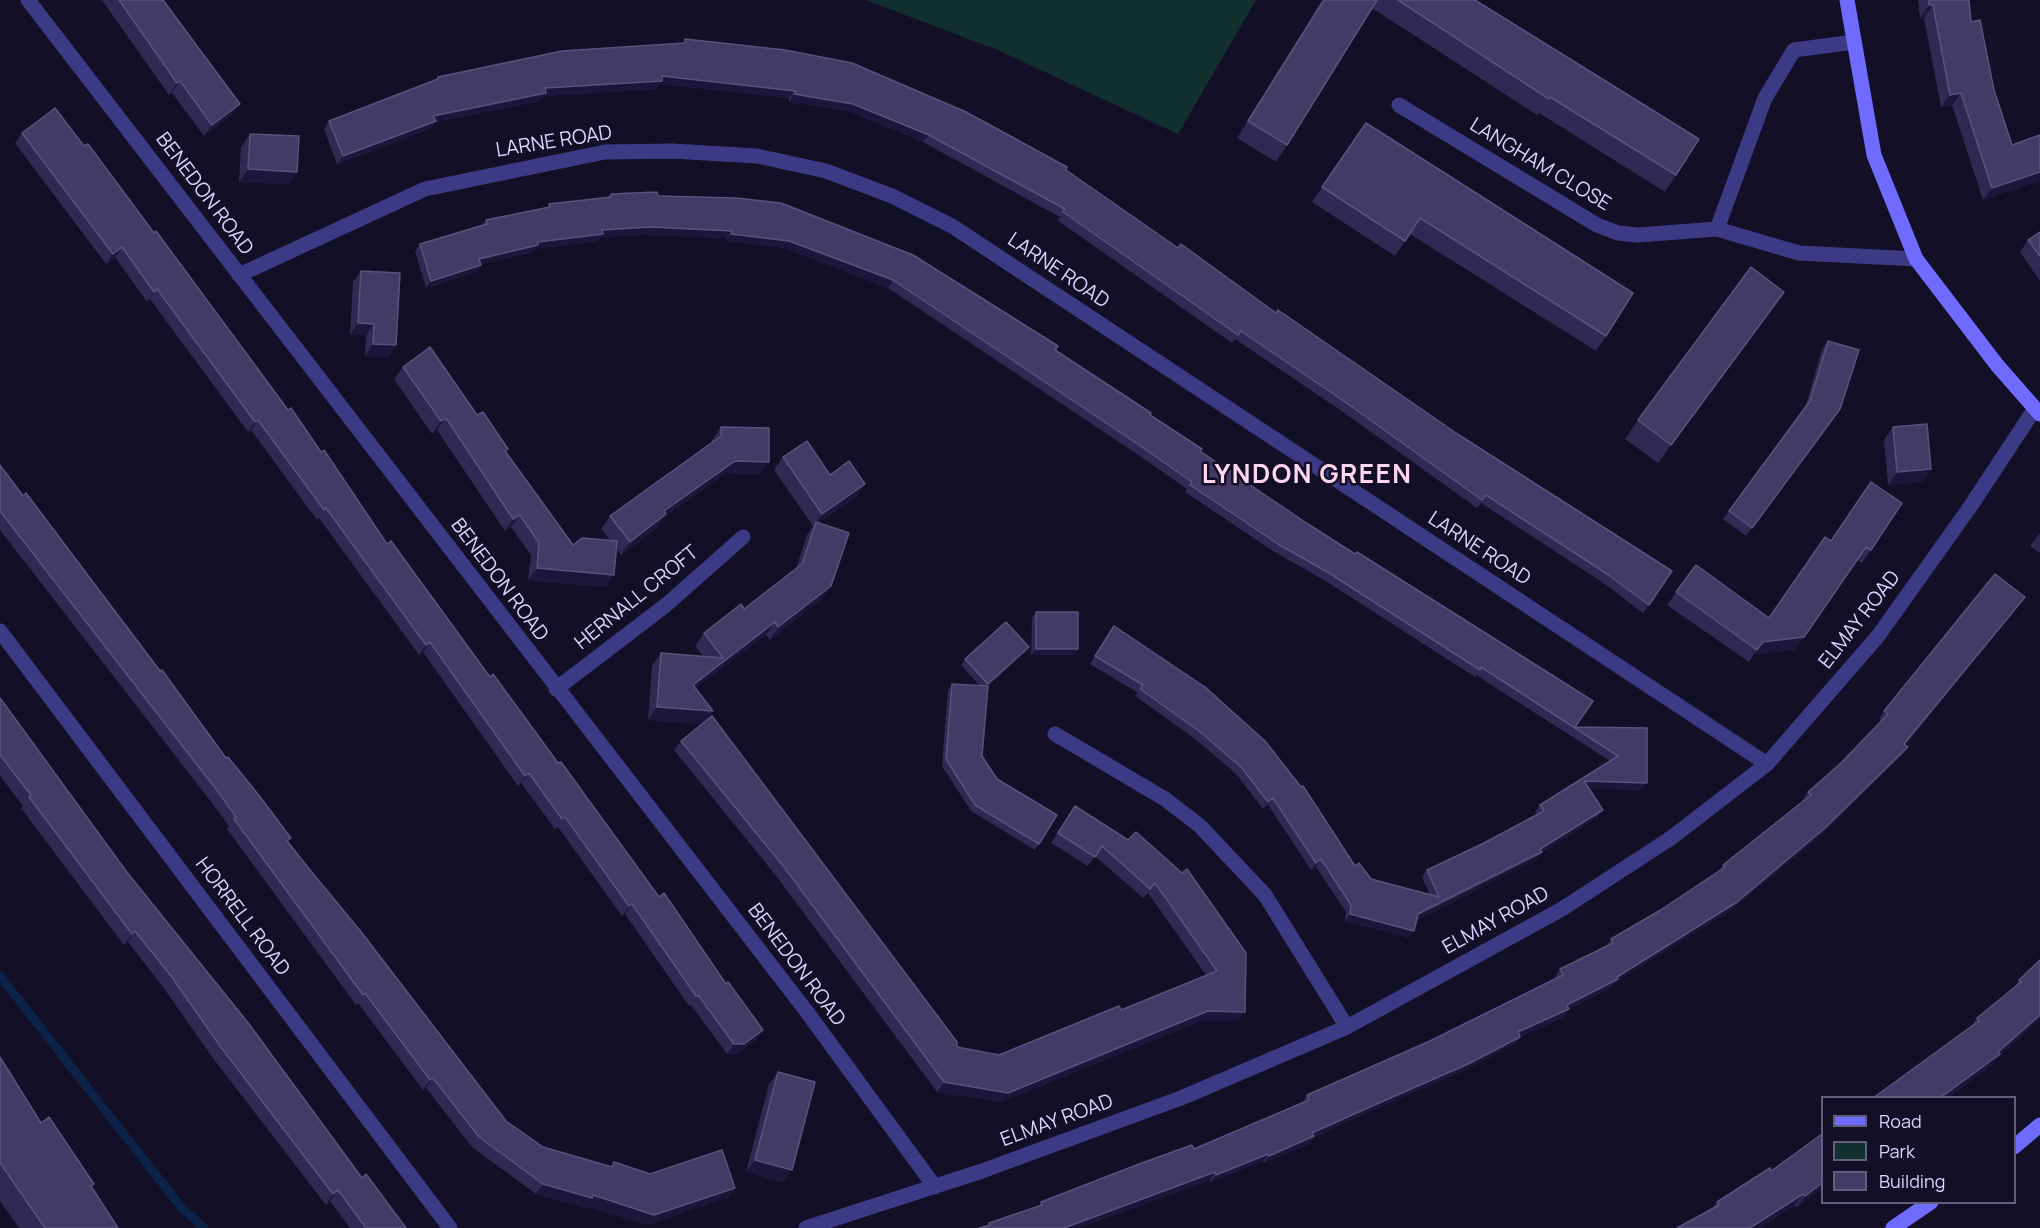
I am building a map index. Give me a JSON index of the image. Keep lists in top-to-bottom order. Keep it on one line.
{"streets":{"street":["LARNE ROAD","LANGHAM CLOSE","BENEDON ROAD","HERNALL CROFT","ELMAY ROAD","HORRELL ROAD"]},"crossings":[["LARNE ROAD","BENEDON ROAD"],["LARNE ROAD","ELMAY ROAD"],["BENEDON ROAD","HERNALL CROFT"],["BENEDON ROAD","ELMAY ROAD"]],"districts":["LYNDON GREEN"],"legend":["Road","Park","Building"]}
